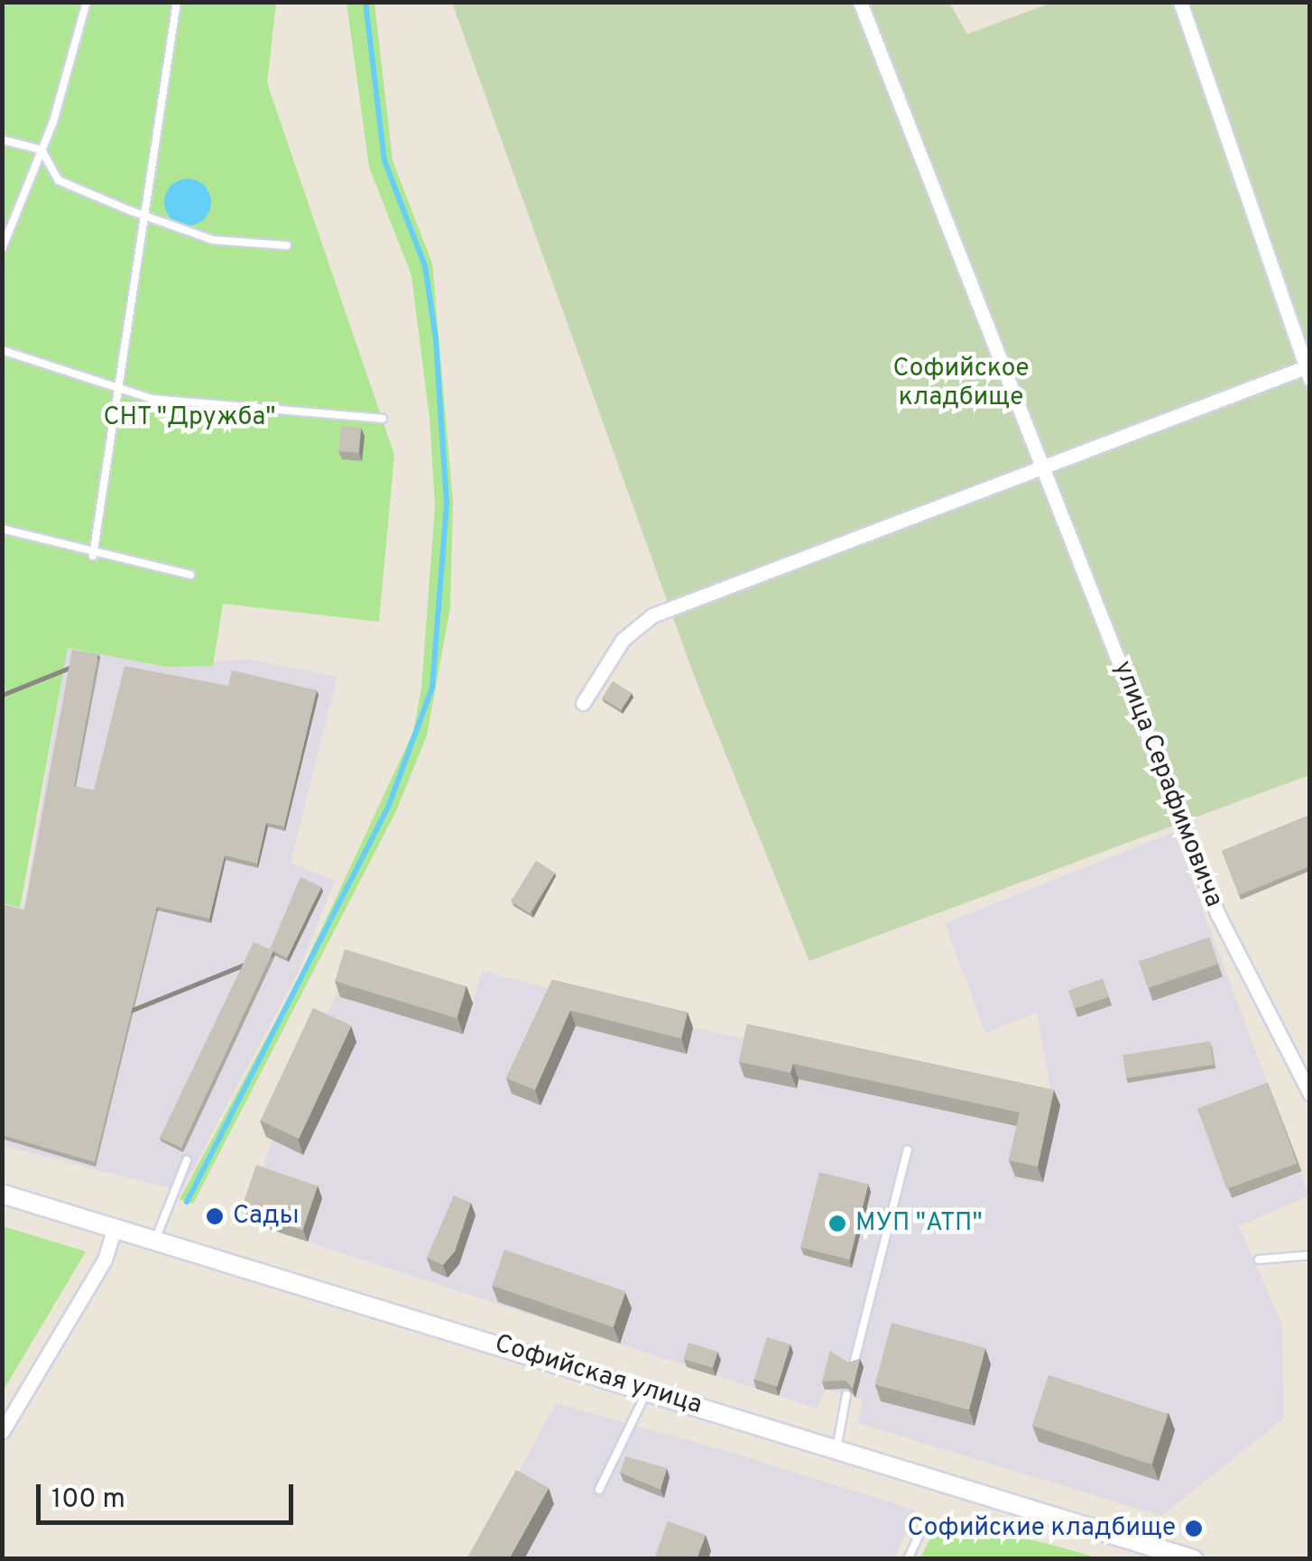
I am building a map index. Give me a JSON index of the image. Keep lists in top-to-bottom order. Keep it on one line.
{"streets":{"main road":["Софийская улица"],"street":["улица Серафимовича"]},"parks":["Софийское кладбище","СНТ \"Дружба\""],"places":["Сады","МУП \"АТП\"","Софийские кладбище"],"scale_bar":"100 m"}
